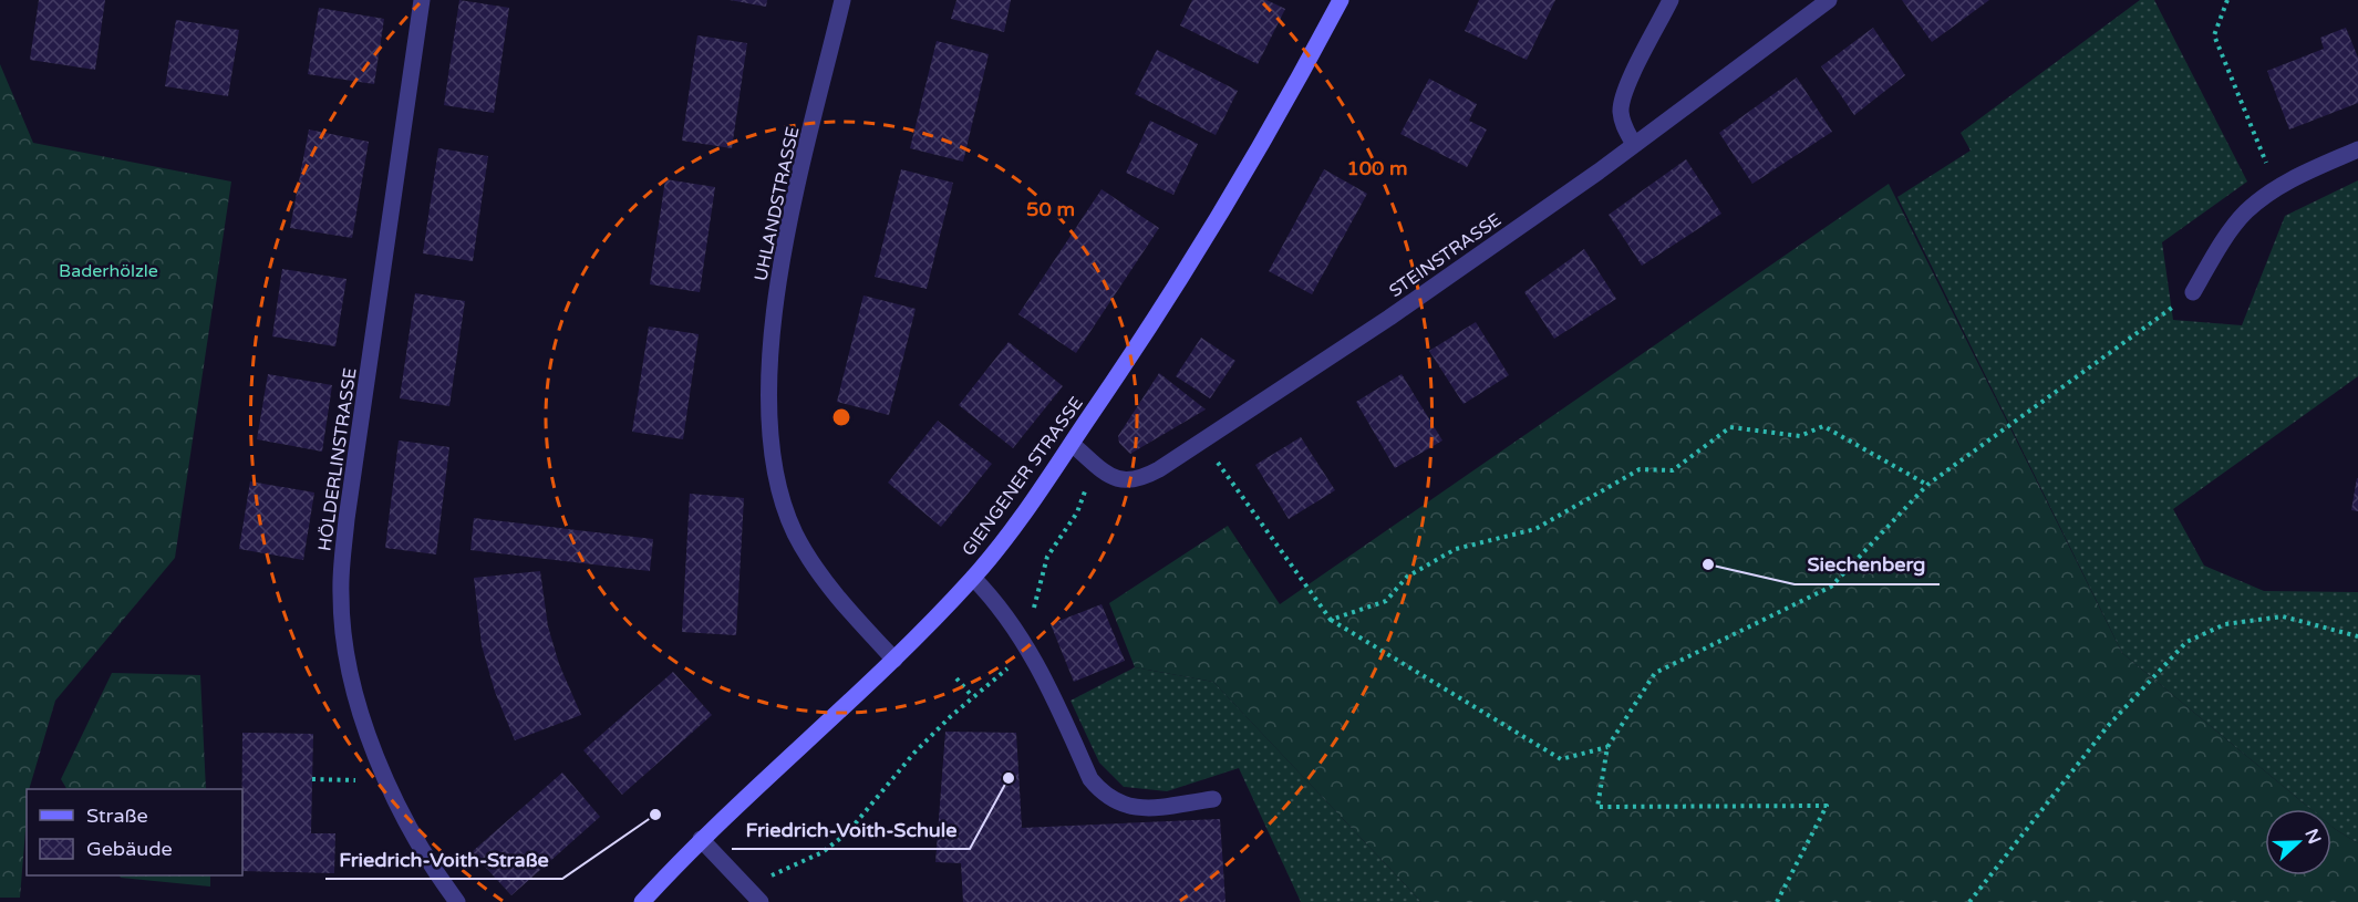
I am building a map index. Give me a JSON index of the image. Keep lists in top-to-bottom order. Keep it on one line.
{"streets":{"main road":["GIENGENER STRASSE"],"street":["UHLANDSTRASSE","STEINSTRASSE","HÖLDERLINSTRASSE"]},"crossings":[["UHLANDSTRASSE","GIENGENER STRASSE"],["STEINSTRASSE","GIENGENER STRASSE"]],"parks":["Baderhölzle"],"places":["Siechenberg","Friedrich-Voith-Schule","Friedrich-Voith-Straße"],"legend":["Straße","Gebäude"],"north":"right","rings":["100 m","50 m"]}
